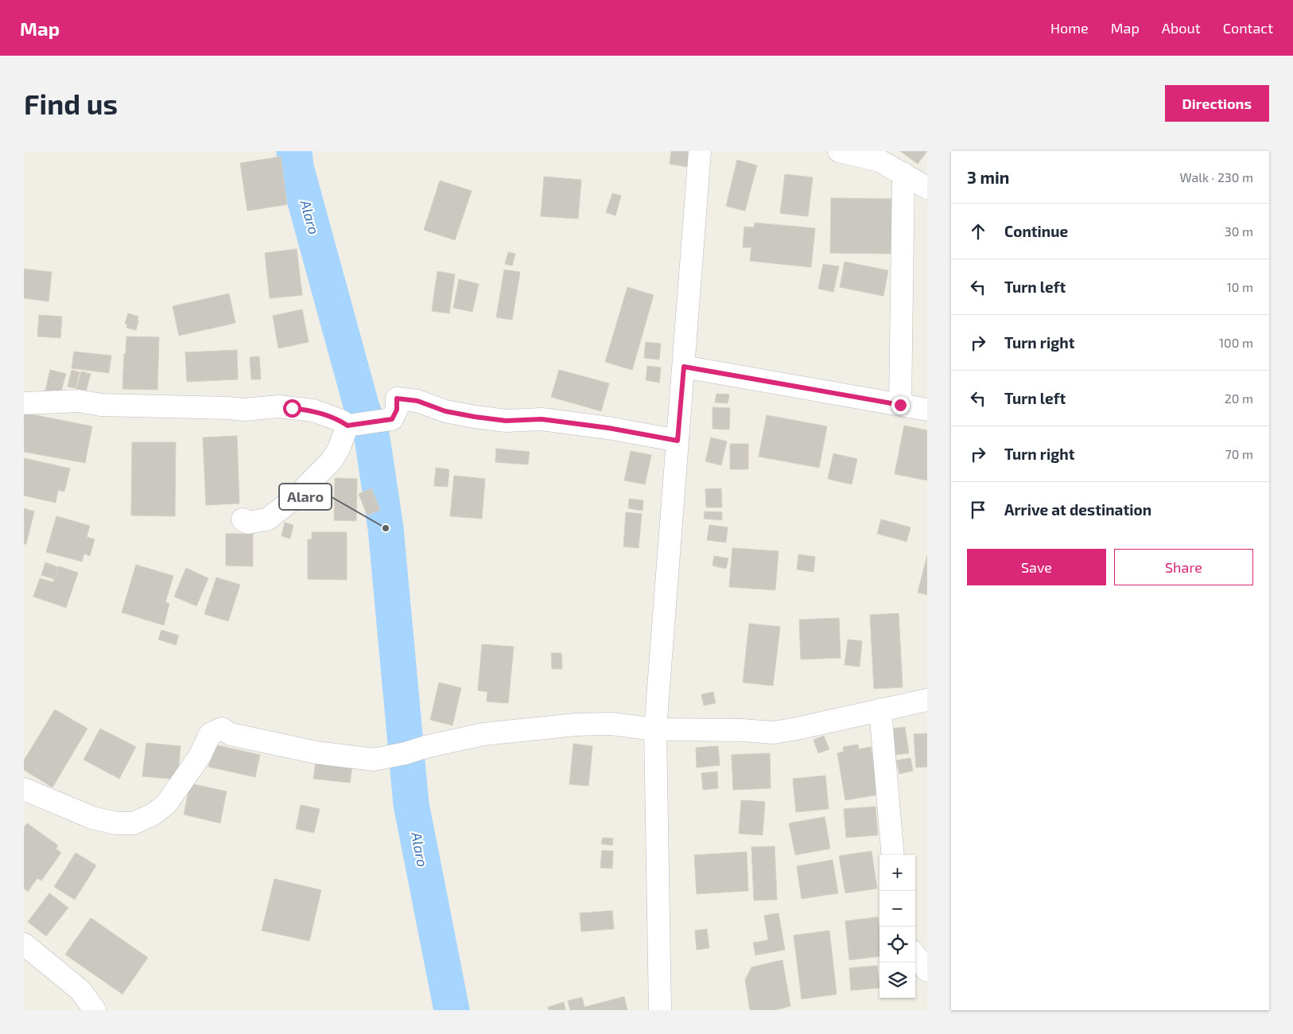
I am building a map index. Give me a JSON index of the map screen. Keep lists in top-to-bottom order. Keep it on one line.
{"water":["Alaro"],"places":["Alaro"],"page":{"header":"Map","nav":["Home","Map","About","Contact"],"buttons":["Directions",["Save","Share"]],"title":"Find us","heading":["3 min","Walk · 230 m"],"list":[["Continue","30 m"],["Turn left","10 m"],["Turn right","100 m"],["Turn left","20 m"],["Turn right","70 m"],"Arrive at destination"],"map_buttons":["+","−"]}}
